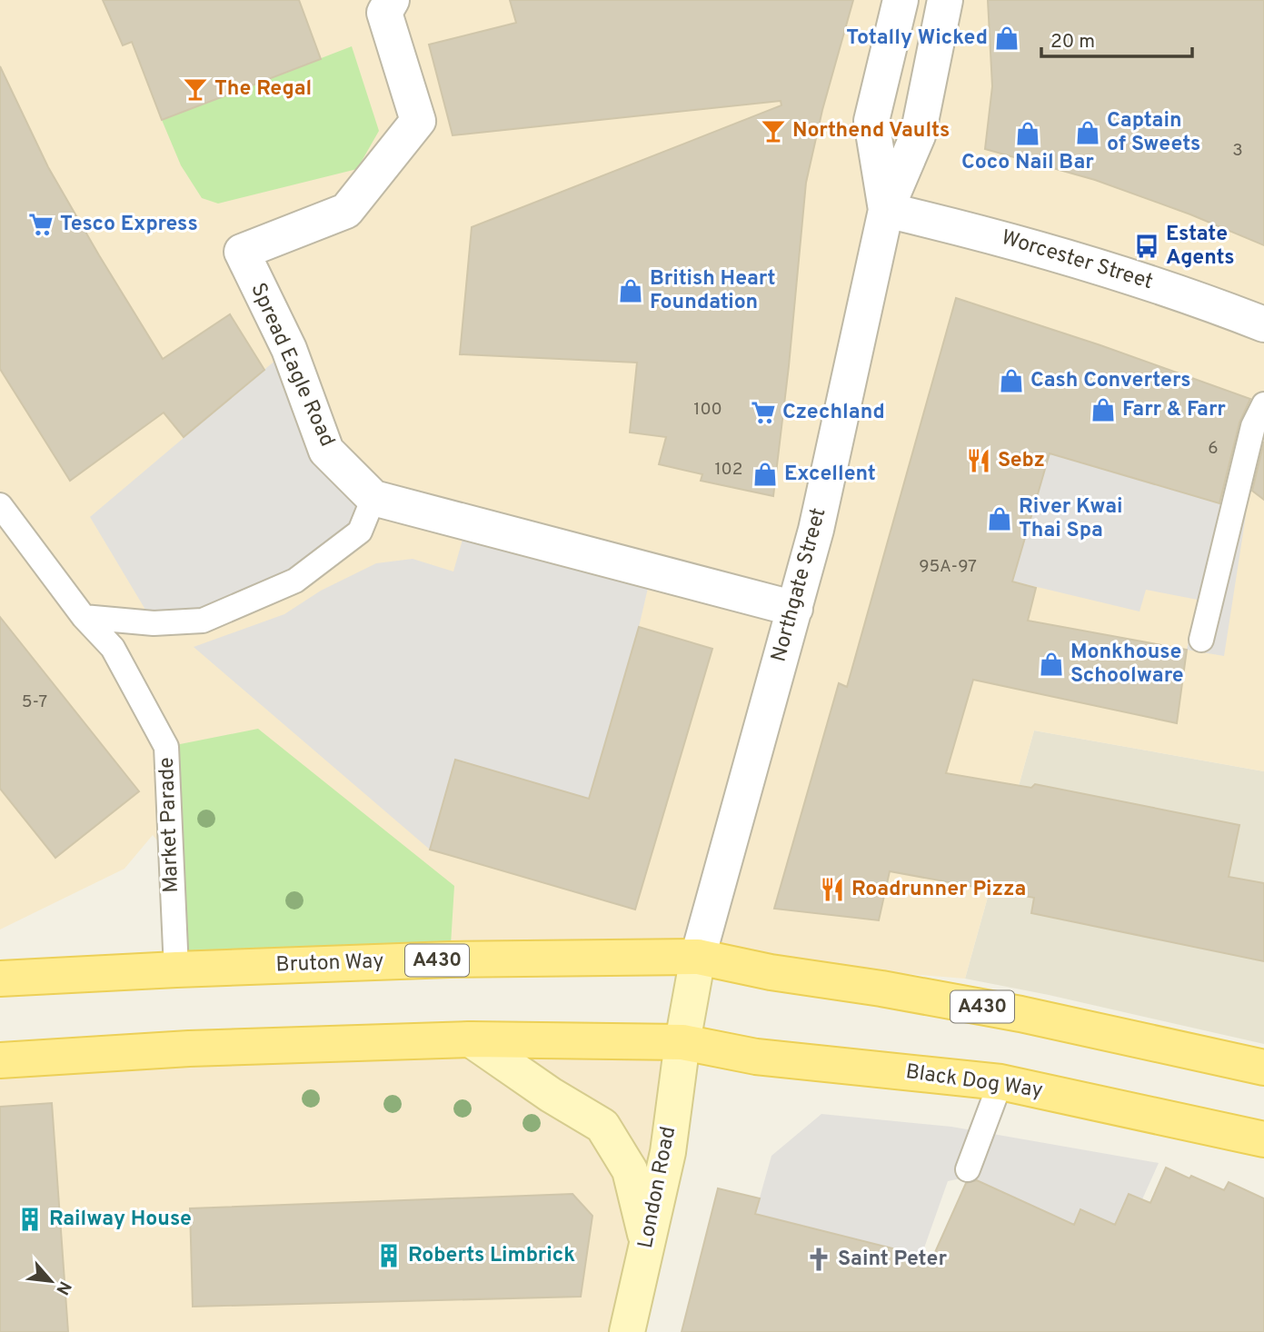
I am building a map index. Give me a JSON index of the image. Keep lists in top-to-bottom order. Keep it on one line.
{"streets":{"main road":["A430","Bruton Way","Black Dog Way","London Road"],"street":["Worcester Street","Spread Eagle Road","Northgate Street"],"lane":["Market Parade"]},"crossings":[["Worcester Street","Northgate Street"],["Northgate Street","A430"],["Northgate Street","Bruton Way"],["Northgate Street","London Road"],["Market Parade","Bruton Way"],["A430","Bruton Way"],["A430","London Road"],["Bruton Way","London Road"],["Black Dog Way","London Road"]],"places":{"shop":["Totally Wicked","Captain of Sweets","Coco Nail Bar","British Heart Foundation","Cash Converters","Farr & Farr","Excellent","River Kwai Thai Spa","Monkhouse Schoolware"],"bar":["The Regal","Northend Vaults"],"supermarket":["Tesco Express","Czechland"],"bus stop":["Estate Agents"],"restaurant":["Sebz","Roadrunner Pizza"],"building":["Railway House","Roberts Limbrick"],"church":["Saint Peter"]},"house_numbers":["3","100","6","102","95A-97","5-7"],"scale_bar":"20 m","north":"bottom right"}
